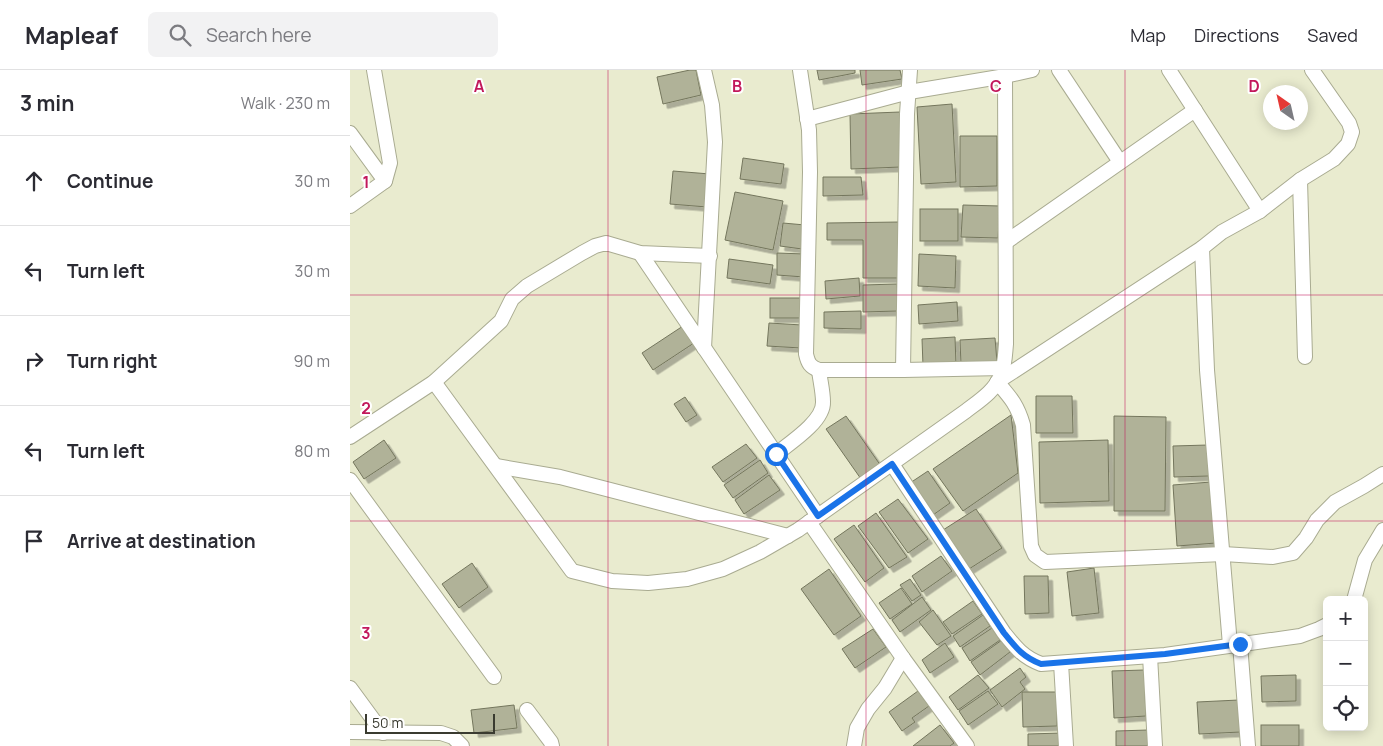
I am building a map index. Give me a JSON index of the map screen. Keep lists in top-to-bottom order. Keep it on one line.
{"scale_bar":"50 m","north":"top left","page":{"header":"Mapleaf","search":"Search here","nav":["Map","Directions","Saved"],"heading":["3 min","Walk · 230 m"],"list":[["Continue","30 m"],["Turn left","30 m"],["Turn right","90 m"],["Turn left","80 m"],"Arrive at destination"],"map_buttons":["+","−"],"scale":"50 m"},"grid":{"columns":["A","B","C","D"],"rows":["1","2","3"]}}
